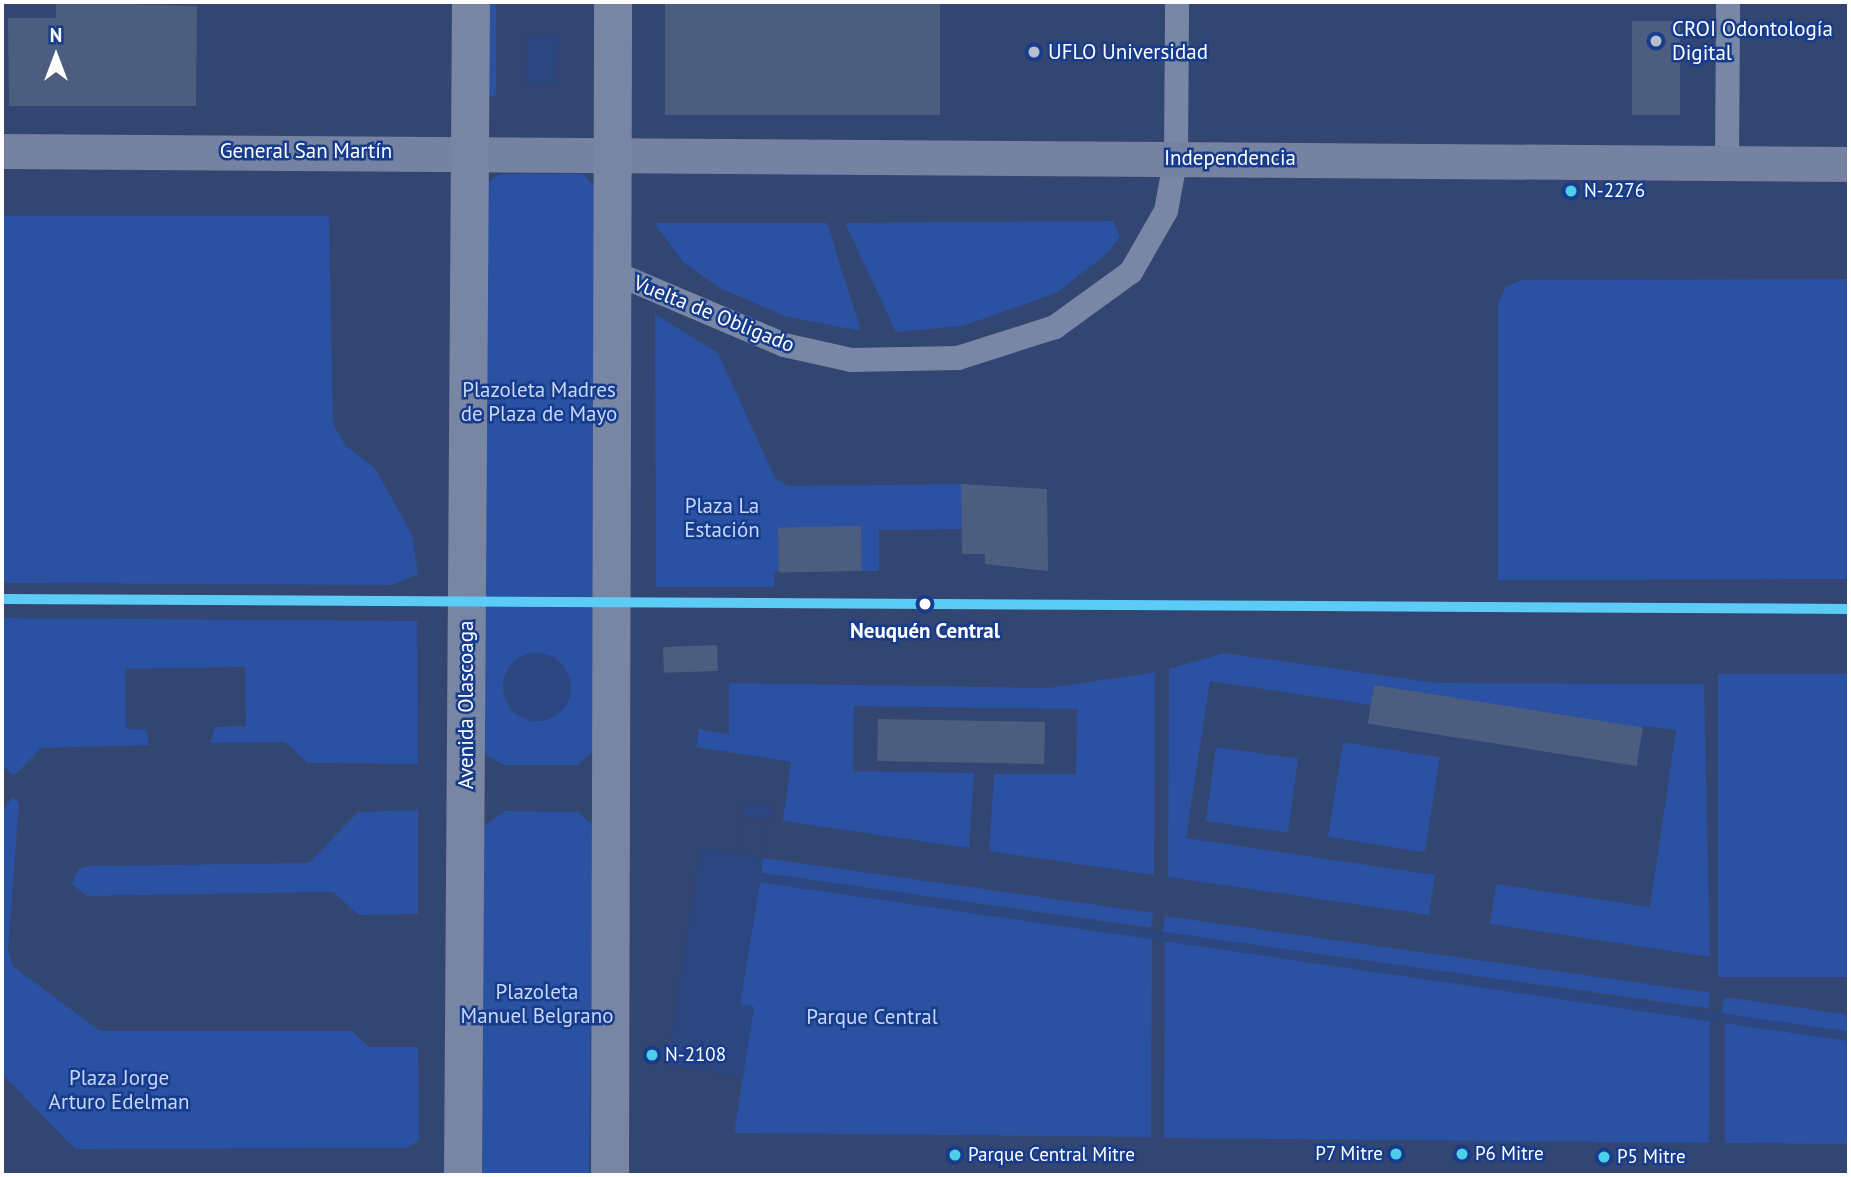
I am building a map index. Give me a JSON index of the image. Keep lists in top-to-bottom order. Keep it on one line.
{"streets":{"main road":["General San Martín","Independencia","Avenida Olascoaga"],"street":["Vuelta de Obligado"]},"crossings":[["General San Martín","Independencia"],["General San Martín","Avenida Olascoaga"],["Independencia","Vuelta de Obligado"]],"parks":["Plazoleta Madres de Plaza de Mayo","Plaza La Estación","Plazoleta Manuel Belgrano","Parque Central","Plaza Jorge Arturo Edelman"],"places":["CROI Odontología Digital","UFLO Universidad","N-2276","Neuquén Central","N-2108","P7 Mitre","P6 Mitre","Parque Central Mitre","P5 Mitre"],"north":"top"}
